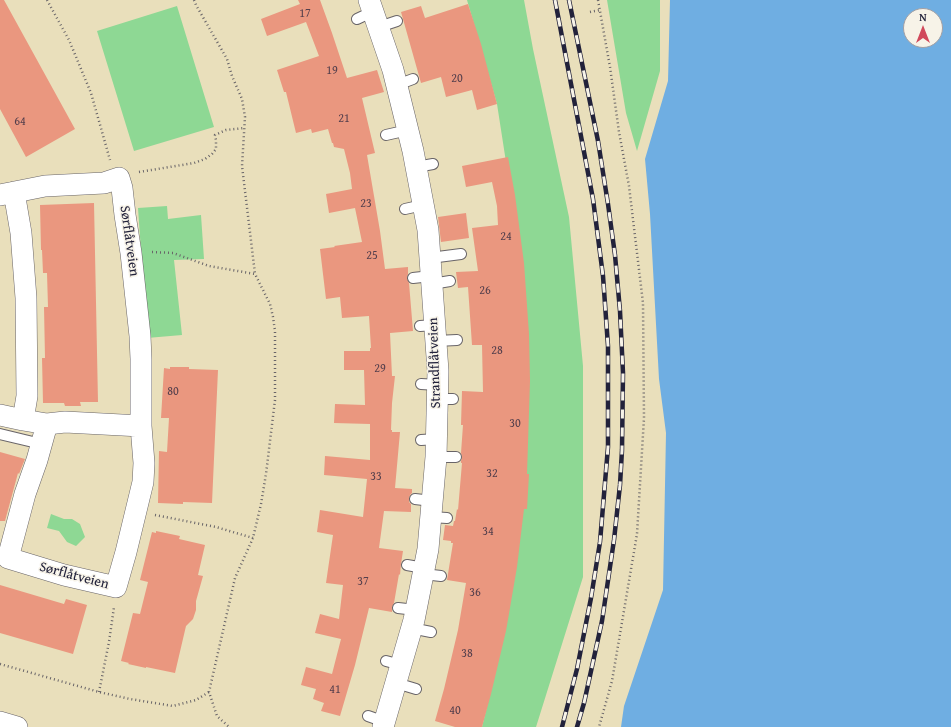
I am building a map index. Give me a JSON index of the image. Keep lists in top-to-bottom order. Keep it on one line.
{"streets":{"street":["Sørflåtveien","Strandflåtveien"]},"house_numbers":["17","19","20","21","64","23","24","25","26","28","29","80","30","32","33","34","37","36","38","41","40"],"north":"top"}
